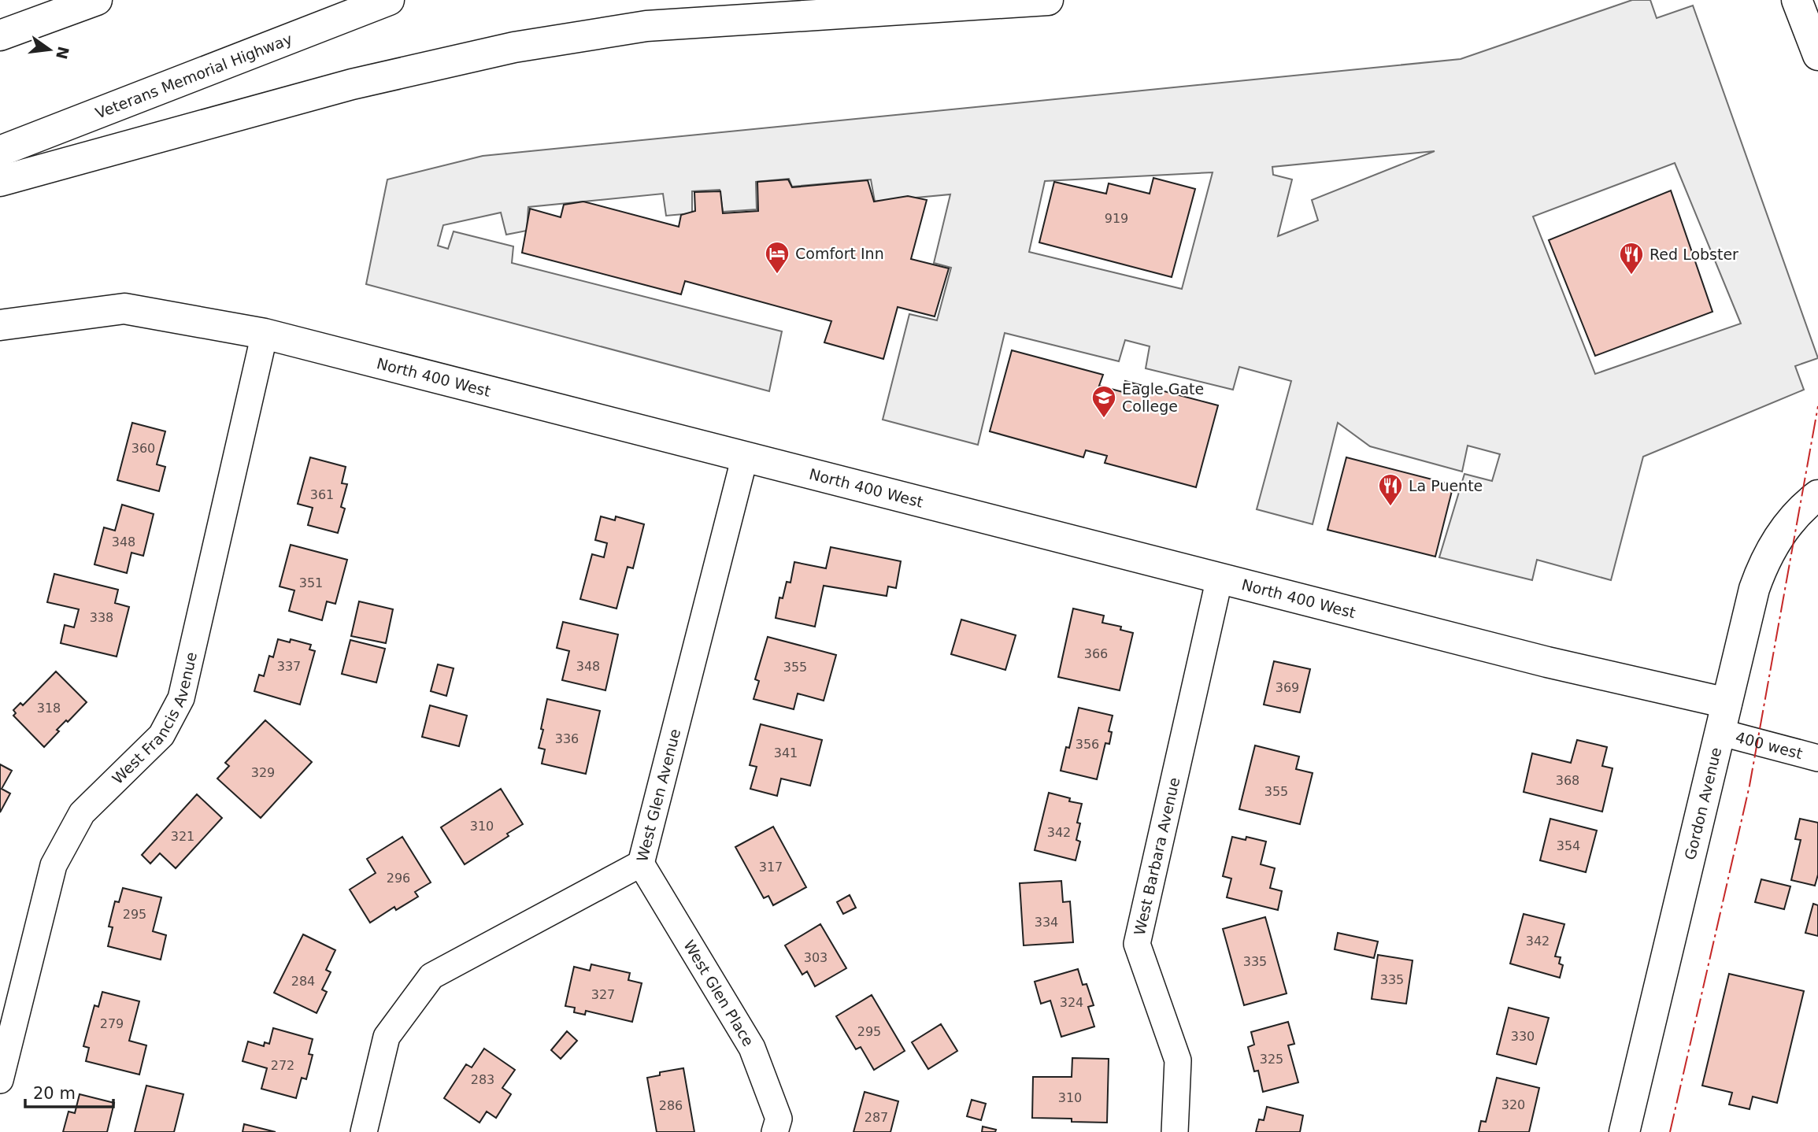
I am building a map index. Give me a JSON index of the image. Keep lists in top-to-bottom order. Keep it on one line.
{"streets":{"main road":["Veterans Memorial Highway","North 400 West","Gordon Avenue"],"street":["West Francis Avenue","400 west","West Glen Avenue","West Barbara Avenue","West Glen Place"]},"crossings":[["North 400 West","West Francis Avenue"],["North 400 West","West Glen Avenue"],["North 400 West","Gordon Avenue"],["North 400 West","West Barbara Avenue"],["400 west","Gordon Avenue"],["West Glen Avenue","West Glen Place"]],"places":{"hotel":["Comfort Inn"],"restaurant":["Red Lobster","La Puente"],"school or university":["Eagle Gate College"]},"house_numbers":["919","360","361","348","351","338","366","337","348","355","369","318","336","356","341","329","368","355","310","342","321","354","317","296","295","334","342","303","335","335","284","327","324","279","295","330","325","272","283","310","320","286","287"],"scale_bar":"20 m","north":"right"}
